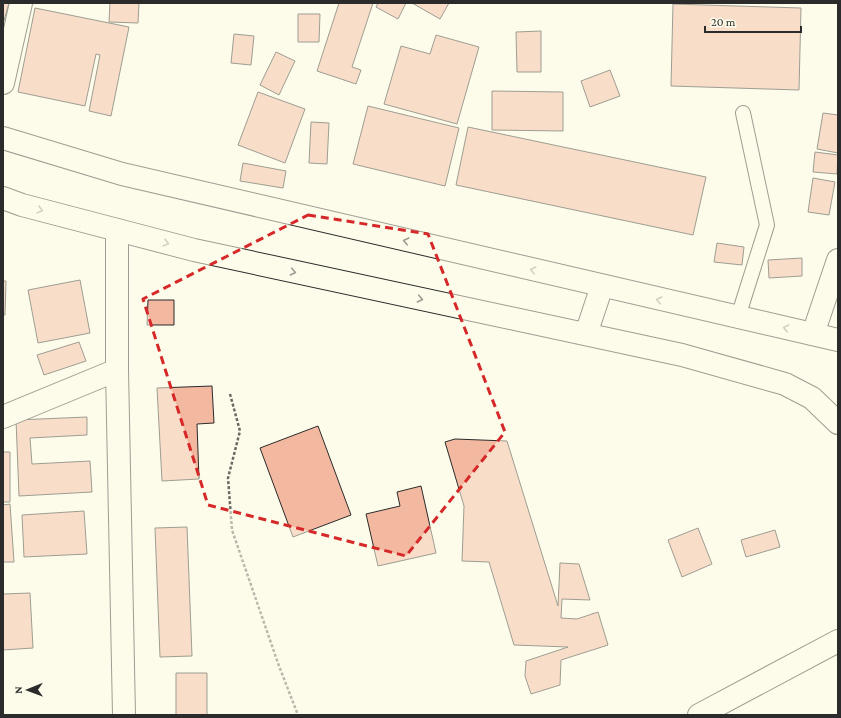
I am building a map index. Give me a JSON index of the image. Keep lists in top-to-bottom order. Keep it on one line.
{"scale_bar":"20 m","north":"left"}
